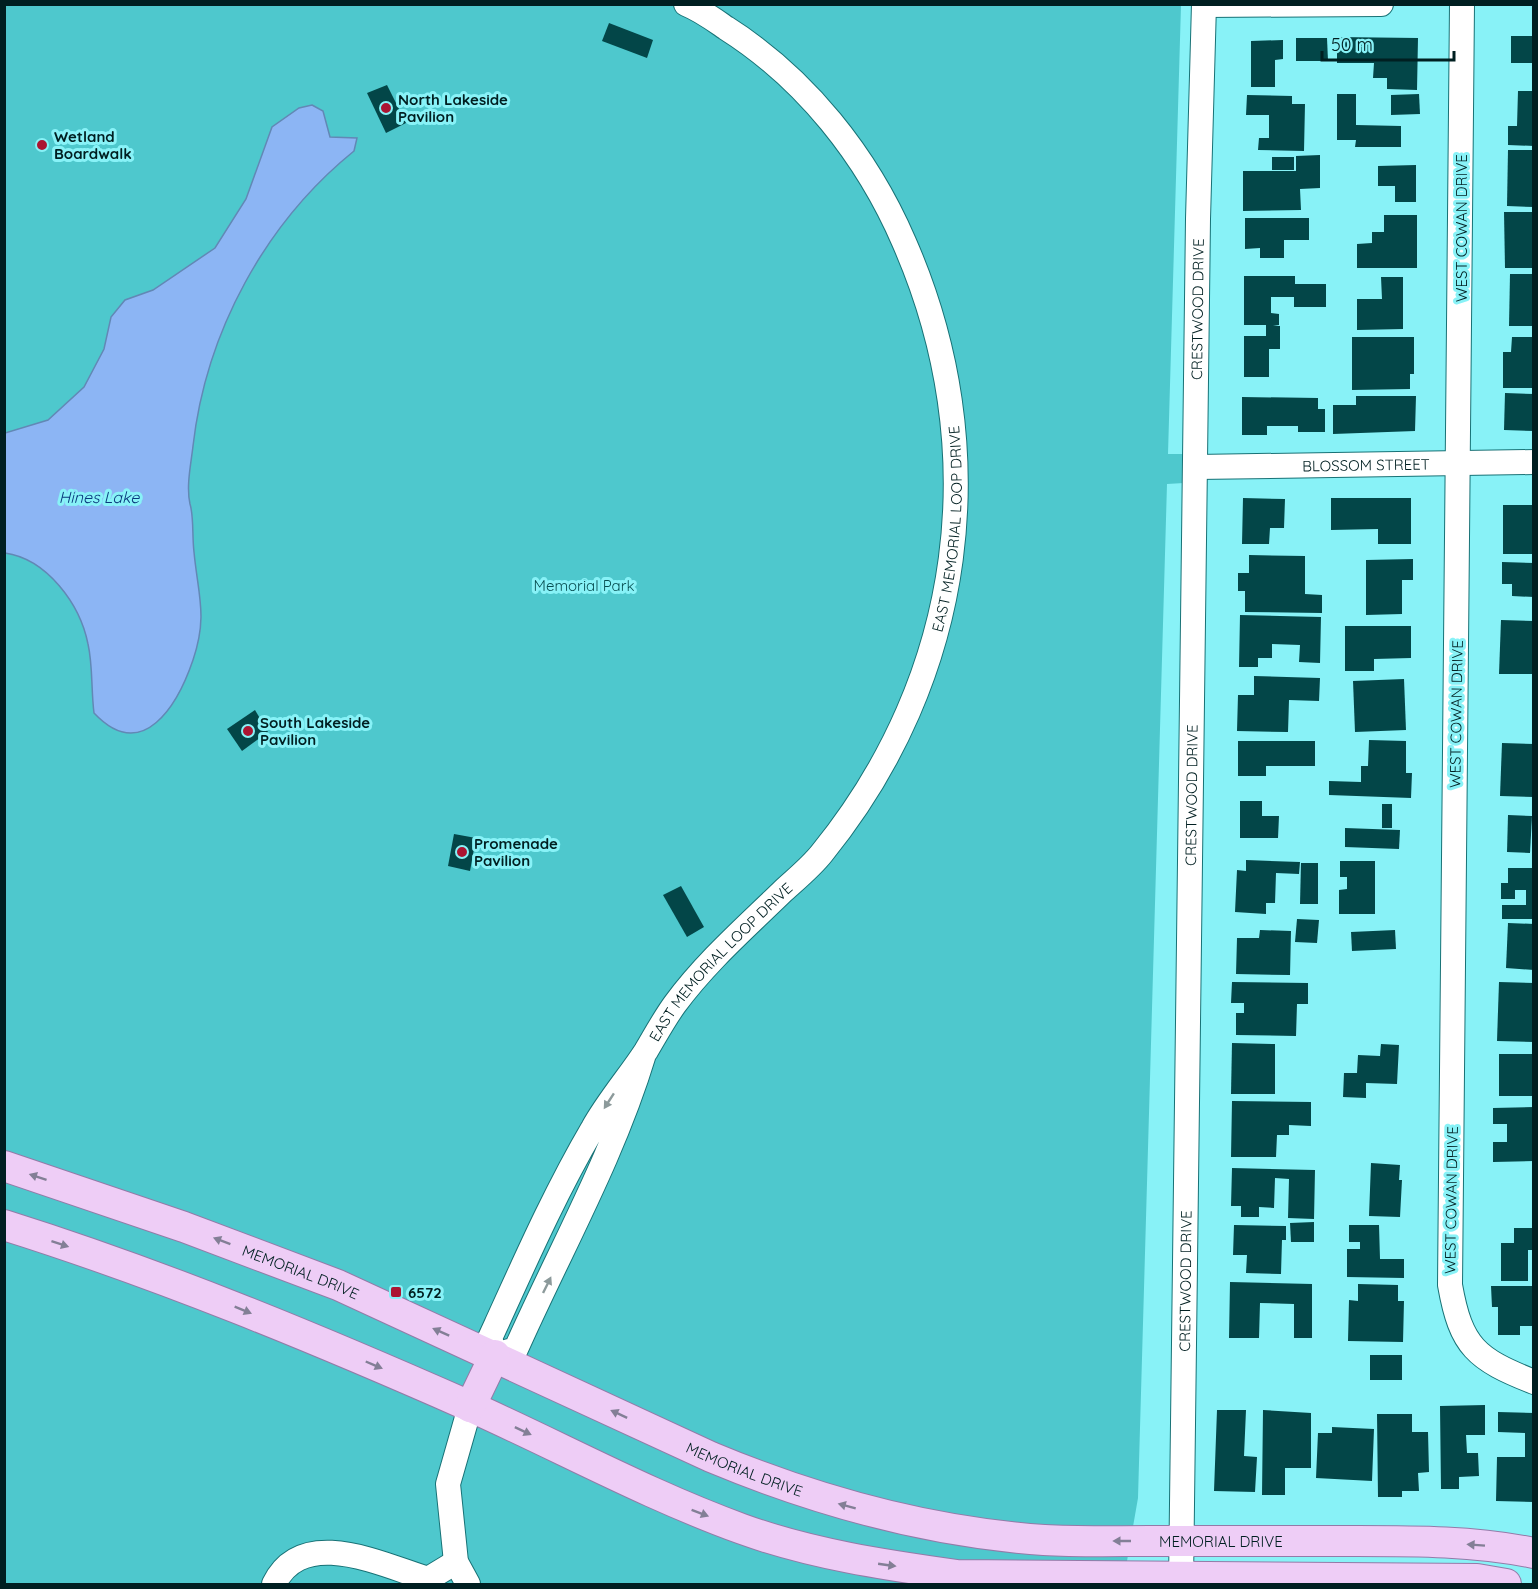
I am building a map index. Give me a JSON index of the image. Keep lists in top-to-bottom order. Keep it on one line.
{"streets":{"main road":["MEMORIAL DRIVE"],"street":["WEST COWAN DRIVE","CRESTWOOD DRIVE","BLOSSOM STREET","EAST MEMORIAL LOOP DRIVE"]},"crossings":[["WEST COWAN DRIVE","BLOSSOM STREET"],["CRESTWOOD DRIVE","BLOSSOM STREET"],["CRESTWOOD DRIVE","MEMORIAL DRIVE"],["EAST MEMORIAL LOOP DRIVE","MEMORIAL DRIVE"]],"water":["Hines Lake"],"parks":["Memorial Park"],"places":{"other":["North Lakeside Pavilion","Wetland Boardwalk","South Lakeside Pavilion","Promenade Pavilion"],"transit":["6572"]},"scale_bar":"50 m"}
